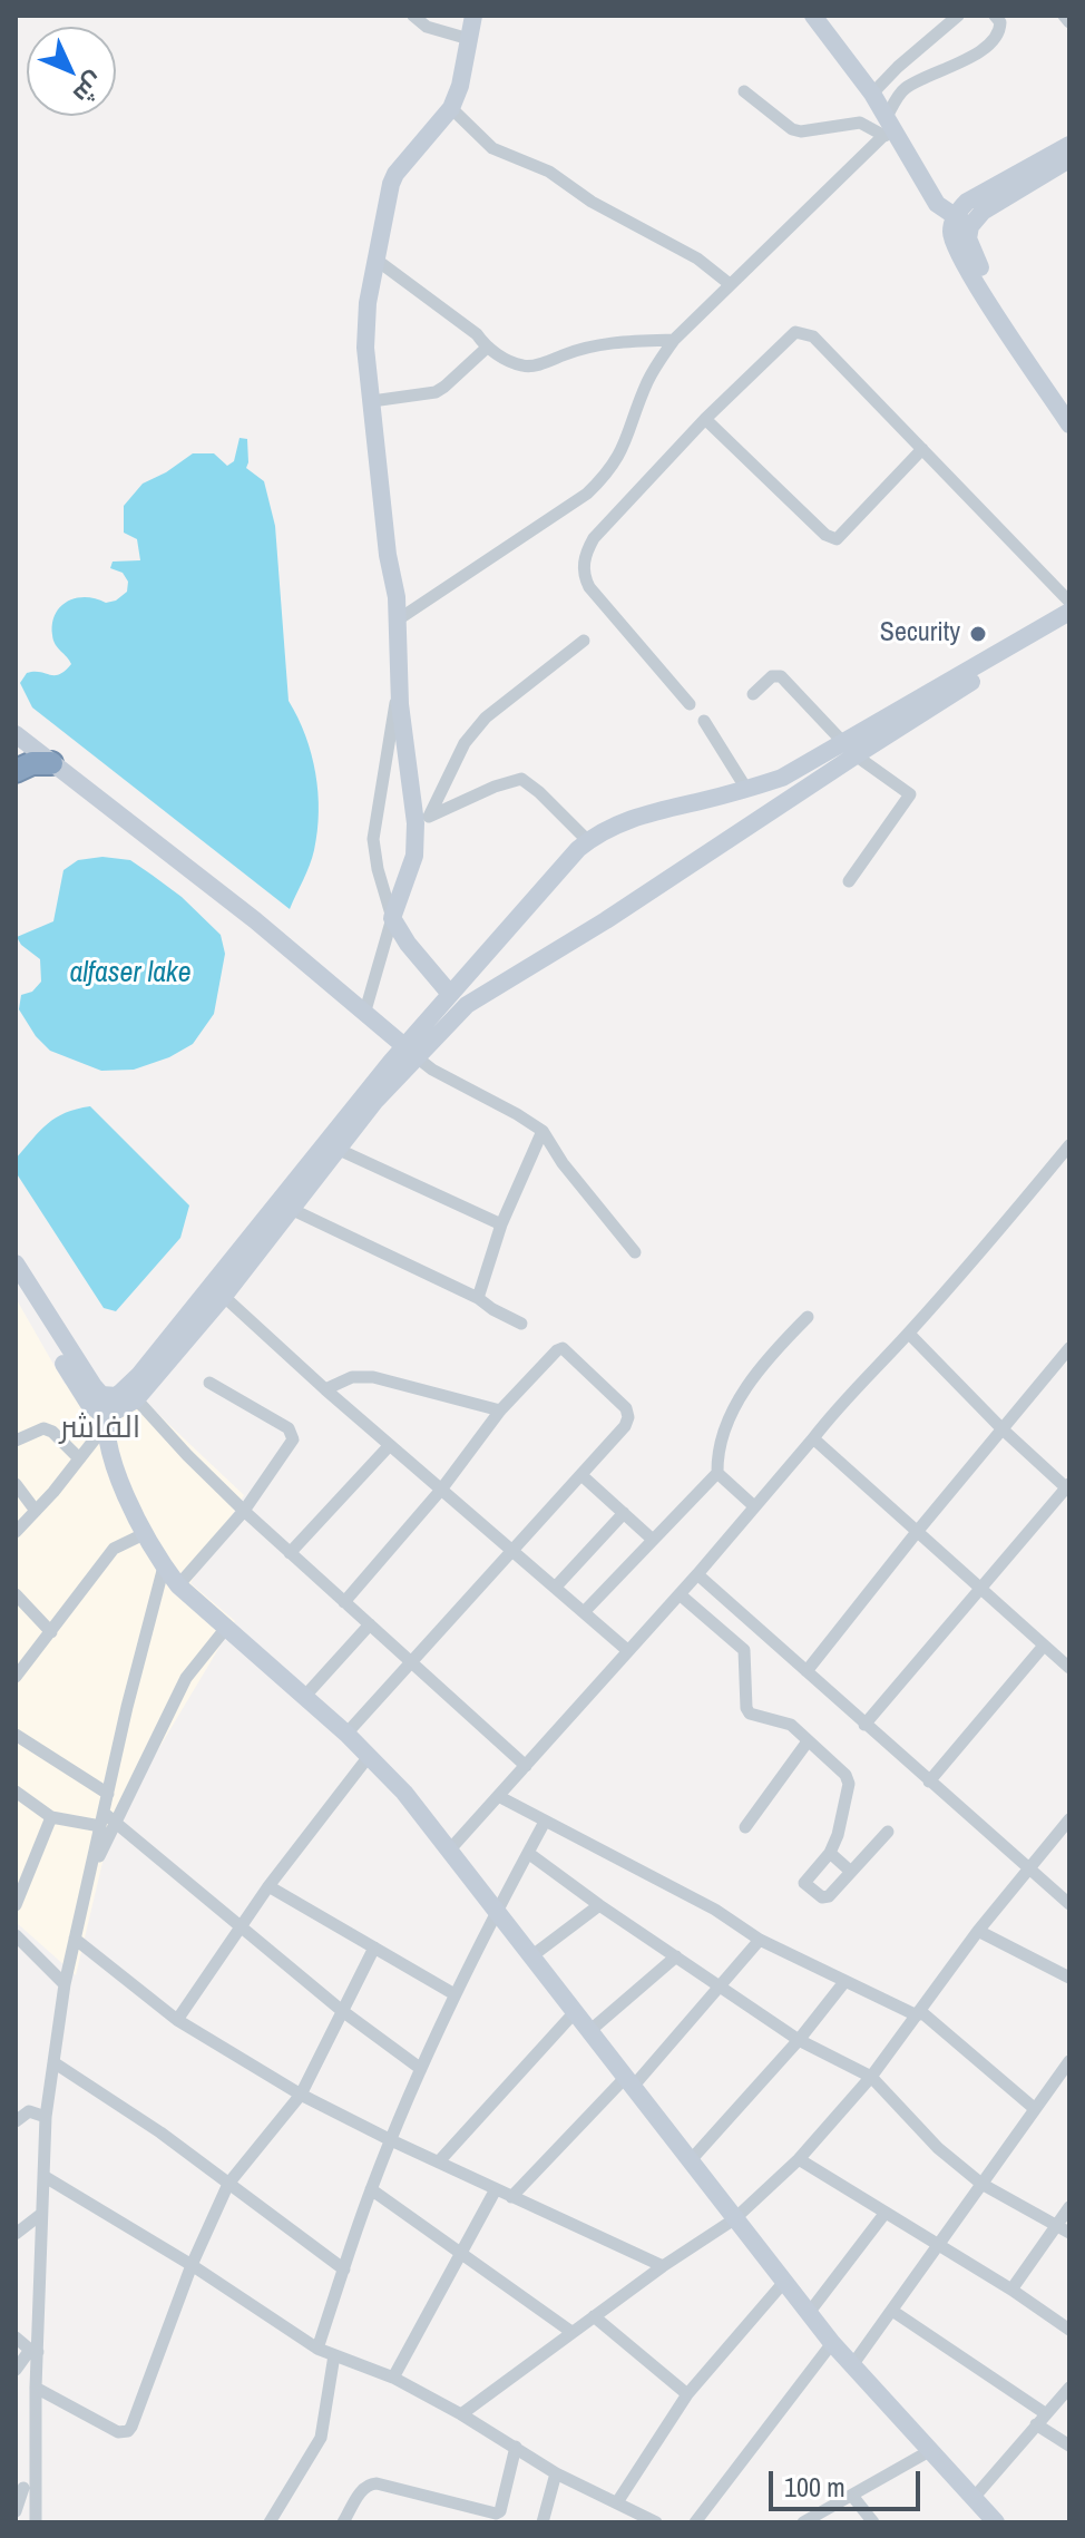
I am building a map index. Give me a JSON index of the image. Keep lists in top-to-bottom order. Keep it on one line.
{"districts":["الفاشر"],"water":["alfaser lake"],"places":["Security"],"scale_bar":"100 m","north":"bottom right"}
